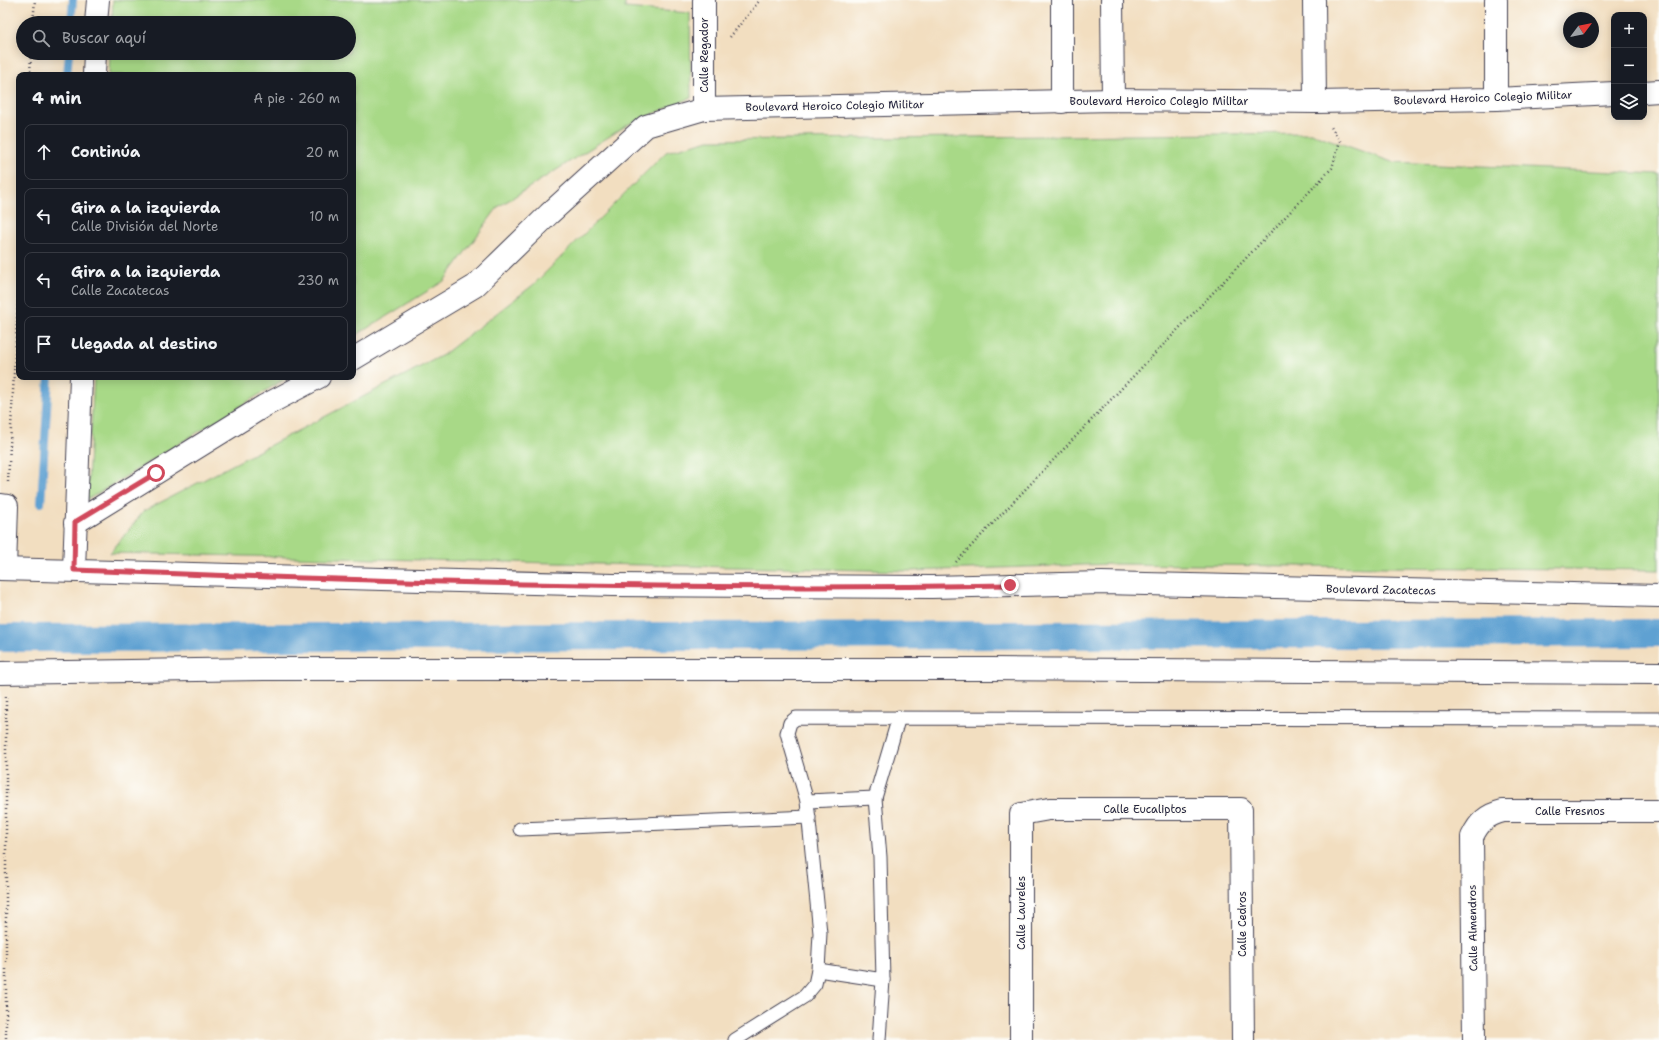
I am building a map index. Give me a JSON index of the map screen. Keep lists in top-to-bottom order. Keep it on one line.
{"streets":{"street":["Calle Regador","Boulevard Heroico Colegio Militar","Boulevard Zacatecas","Calle Eucaliptos","Calle Fresnos","Calle Laureles","Calle Cedros","Calle Almendros"]},"crossings":[["Calle Regador","Boulevard Heroico Colegio Militar"],["Calle Eucaliptos","Calle Laureles"],["Calle Eucaliptos","Calle Cedros"],["Calle Fresnos","Calle Almendros"]],"north":"top right","page":{"map_buttons":["+","−"],"search":"Buscar aquí","heading":["4 min","A pie · 260 m"],"list":[["Continúa","20 m"],["Gira a la izquierda","Calle División del Norte","10 m"],["Gira a la izquierda","Calle Zacatecas","230 m"],"Llegada al destino"]}}
